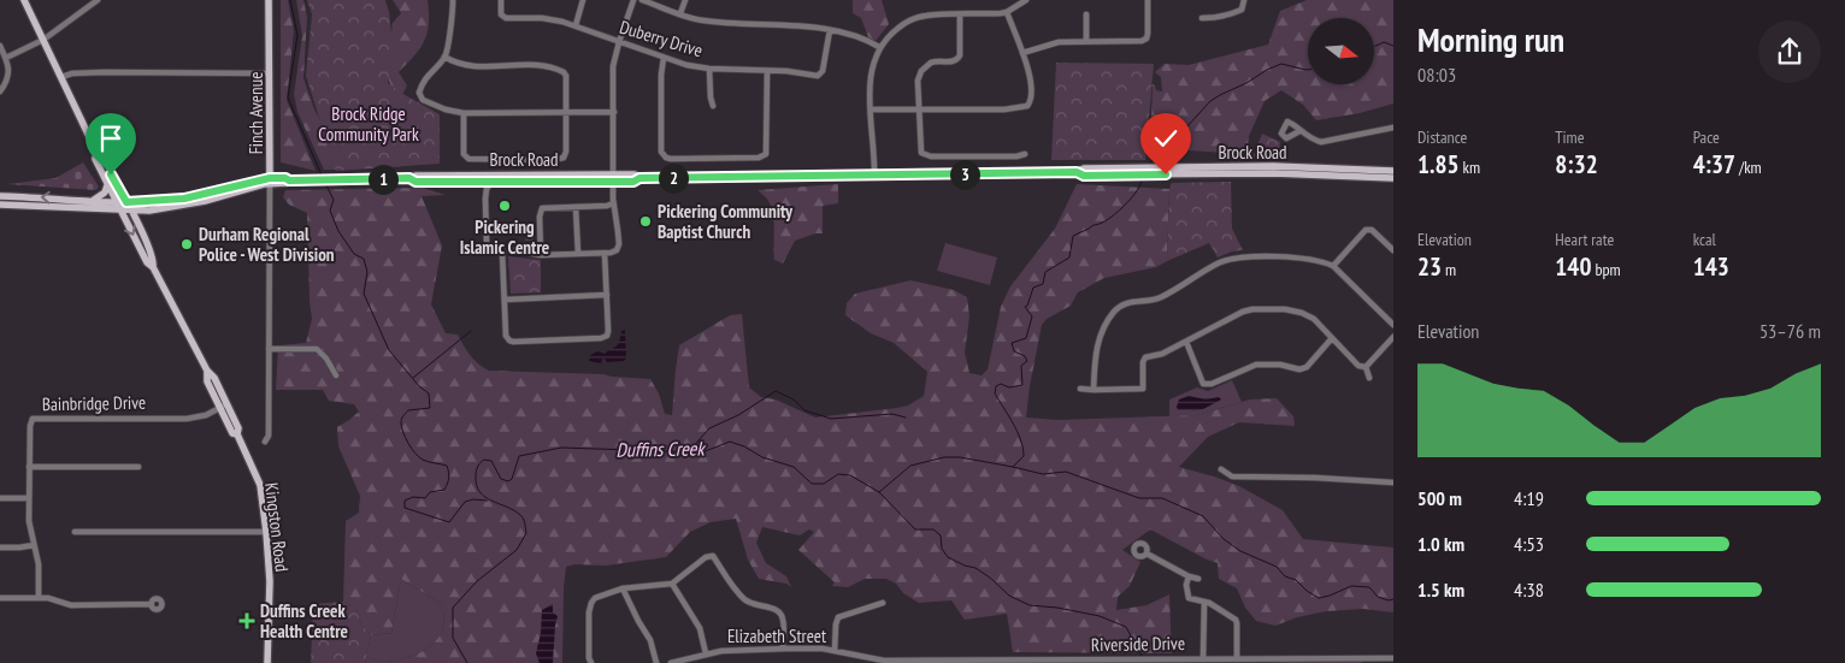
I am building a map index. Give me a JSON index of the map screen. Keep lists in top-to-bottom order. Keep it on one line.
{"streets":{"main road":["Finch Avenue","Brock Road","Kingston Road"],"street":["Duberry Drive","Bainbridge Drive","Elizabeth Street","Riverside Drive"]},"crossings":[["Finch Avenue","Brock Road"],["Brock Road","Kingston Road"],["Bainbridge Drive","Kingston Road"],["Elizabeth Street","Riverside Drive"]],"water":["Duffins Creek"],"parks":["Brock Ridge Community Park"],"places":{"other":["Pickering Islamic Centre","Pickering Community Baptist Church","Durham Regional Police - West Division"],"health":["Duffins Creek Health Centre"]},"north":"right","page":{"heading":["Morning run","08:03"],"stats":[["Distance","1.85 km"],["Time","8:32"],["Pace","4:37 /km"],["Elevation","23 m"],["Heart rate","140 bpm"],["kcal","143"]],"pins":["3","2","1"],"chart":["Elevation","53–76 m"],"list":[{"name":"500 m","note":"4:19"},{"name":"1.0 km","note":"4:53"},{"name":"1.5 km","note":"4:38"}]}}
